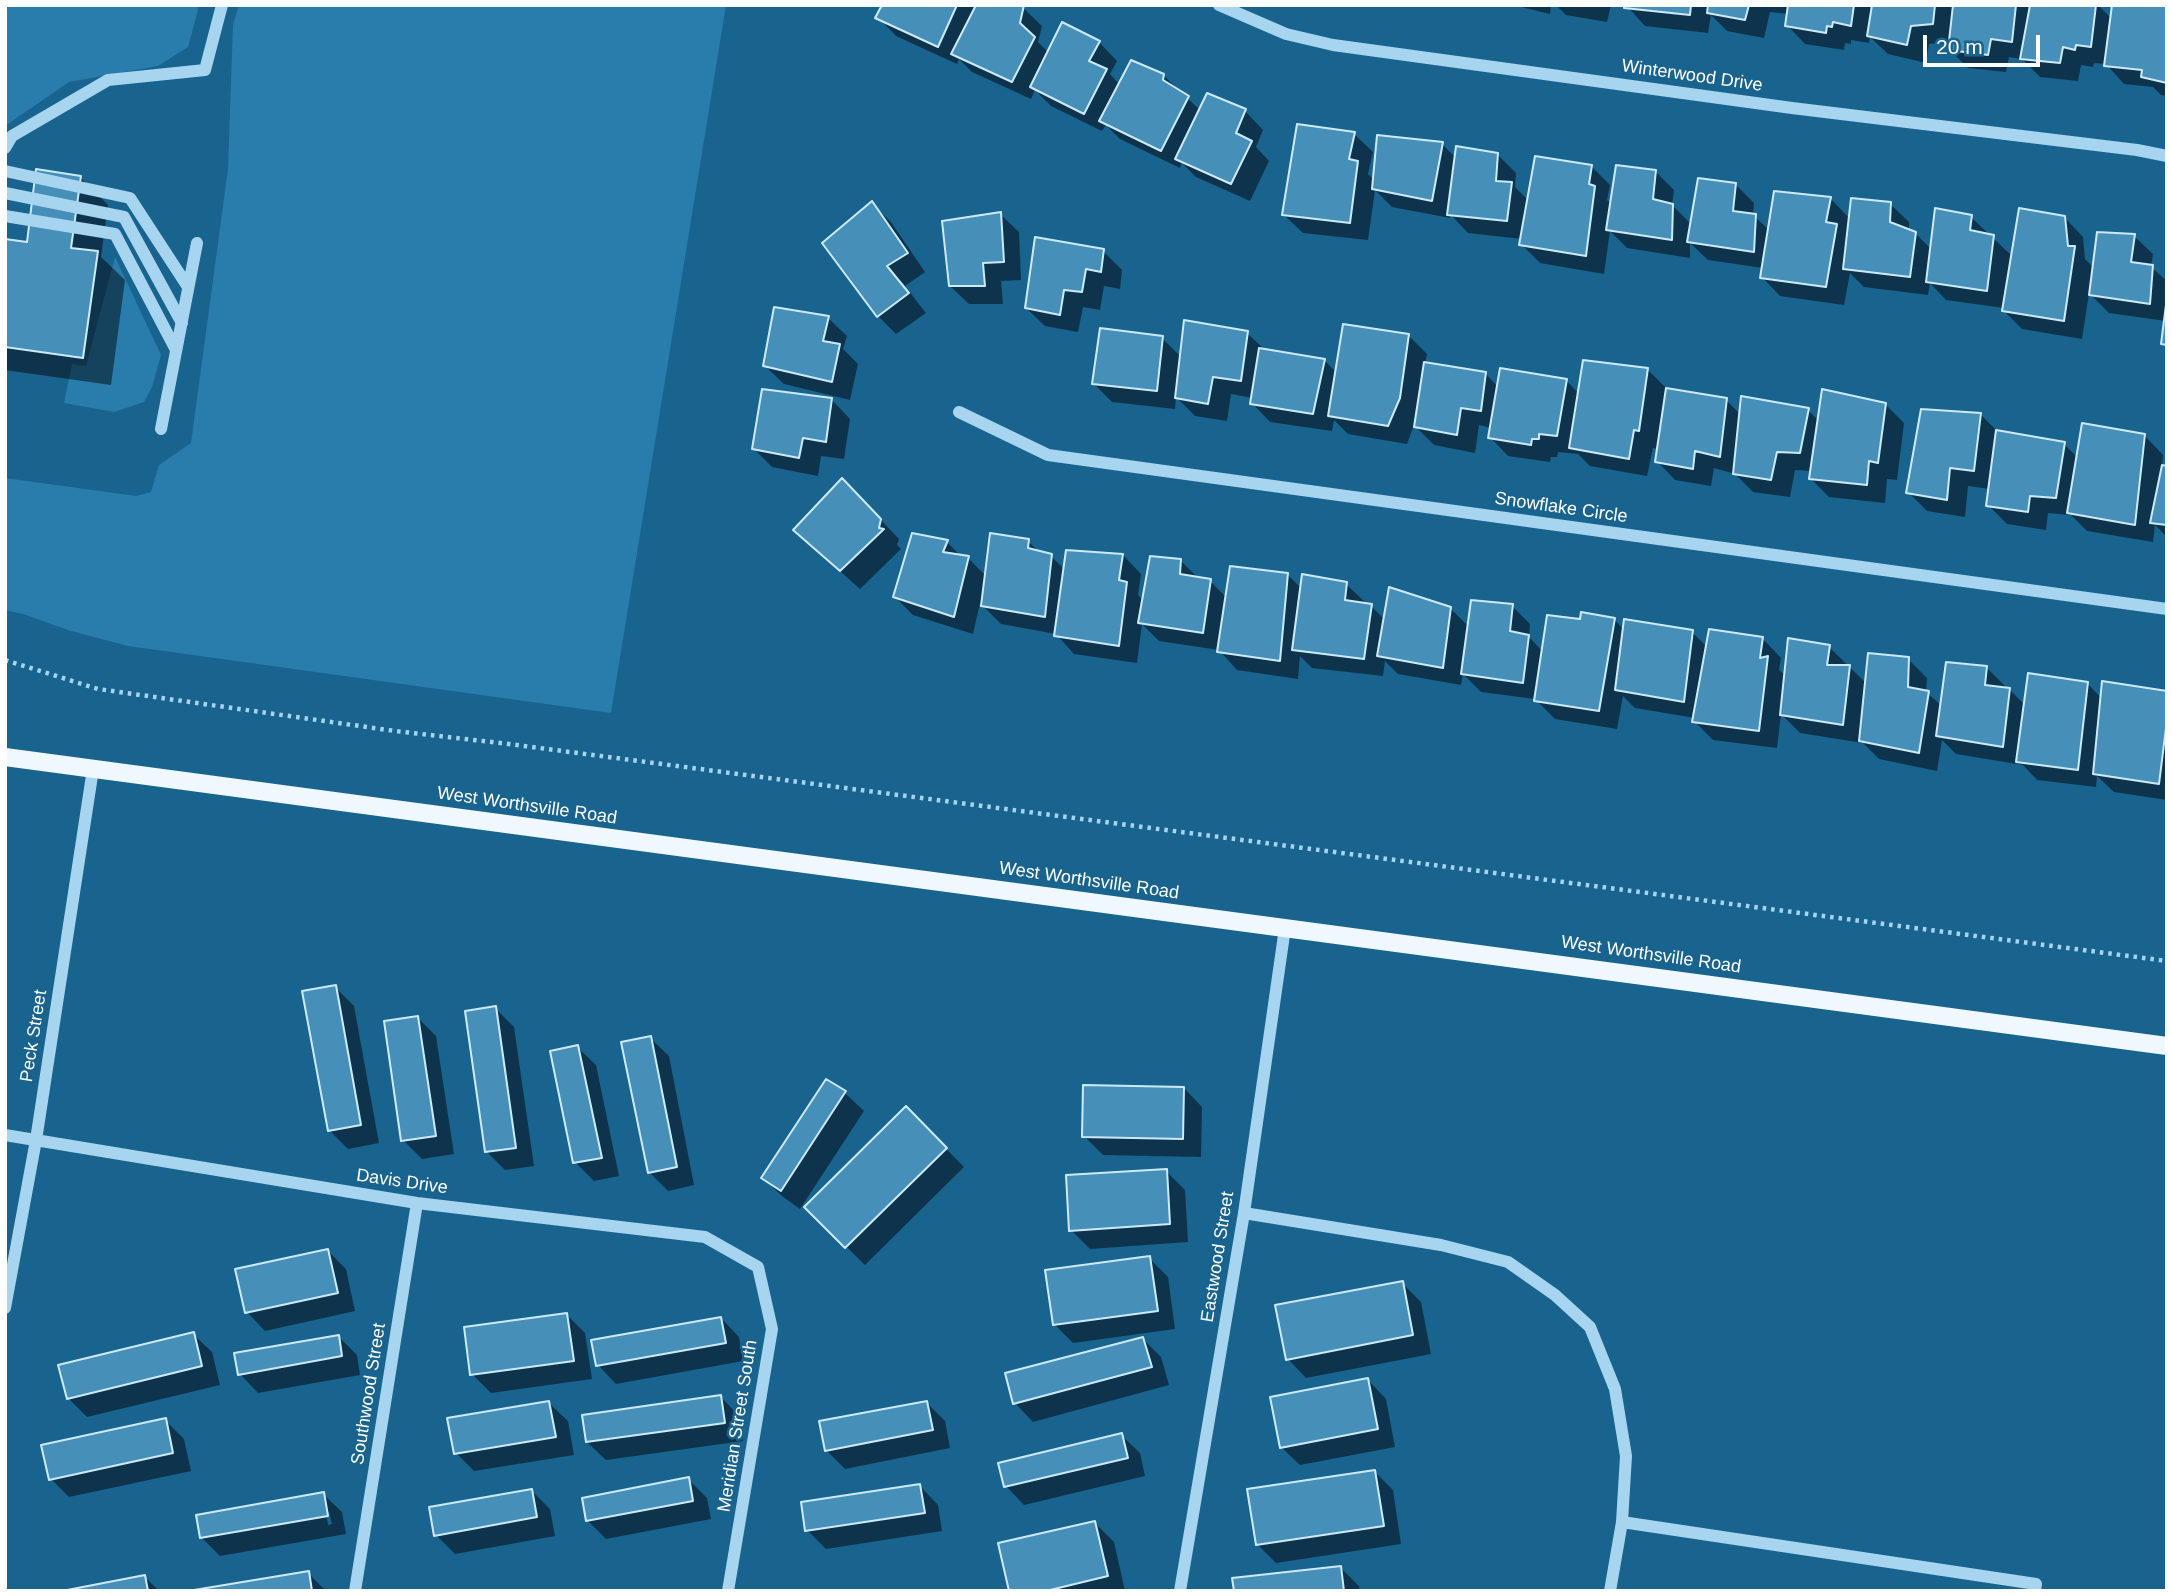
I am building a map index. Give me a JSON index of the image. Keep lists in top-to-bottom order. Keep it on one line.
{"streets":{"main road":["West Worthsville Road"],"street":["Winterwood Drive","Snowflake Circle","Peck Street","Davis Drive","Eastwood Street","Southwood Street","Meridian Street South"]},"crossings":[["West Worthsville Road","Peck Street"],["West Worthsville Road","Eastwood Street"],["Peck Street","Davis Drive"],["Davis Drive","Southwood Street"],["Davis Drive","Meridian Street South"]],"scale_bar":"20 m"}
